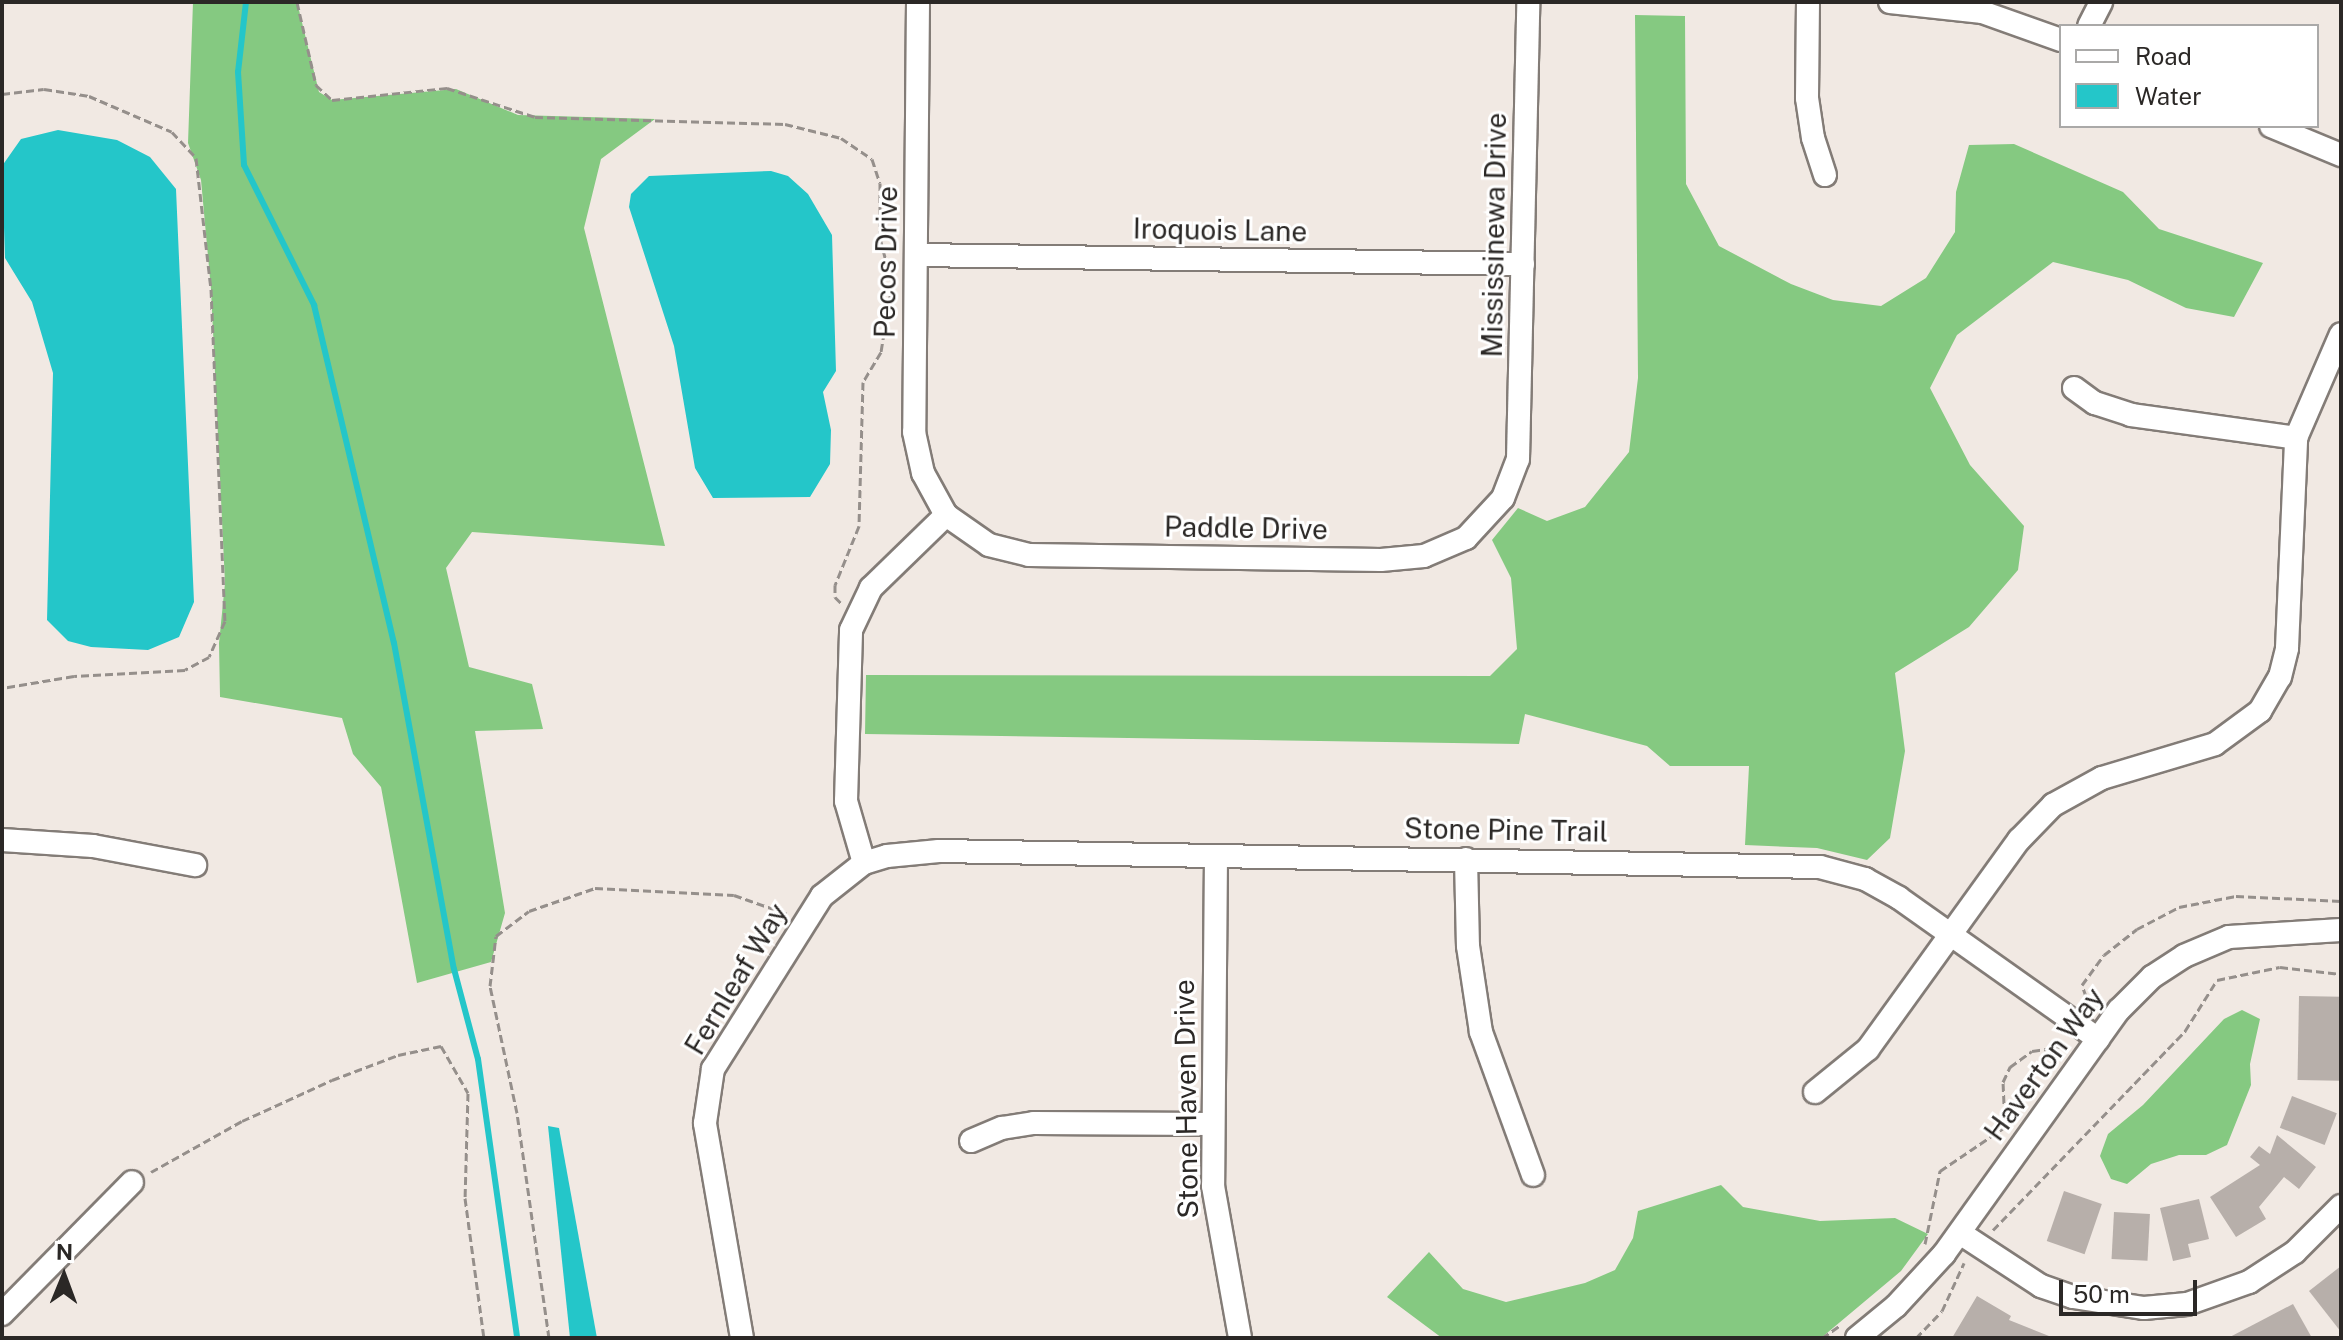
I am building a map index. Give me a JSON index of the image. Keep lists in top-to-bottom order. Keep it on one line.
{"streets":{"street":["Iroquois Lane","Mississinewa Drive","Pecos Drive","Paddle Drive","Stone Pine Trail","Fernleaf Way","Haverton Way","Stone Haven Drive"]},"crossings":[["Iroquois Lane","Mississinewa Drive"],["Iroquois Lane","Pecos Drive"],["Mississinewa Drive","Paddle Drive"],["Pecos Drive","Paddle Drive"],["Stone Pine Trail","Fernleaf Way"],["Stone Pine Trail","Haverton Way"],["Stone Pine Trail","Stone Haven Drive"]],"legend":["Road","Water"],"scale_bar":"50 m","north":"top"}
